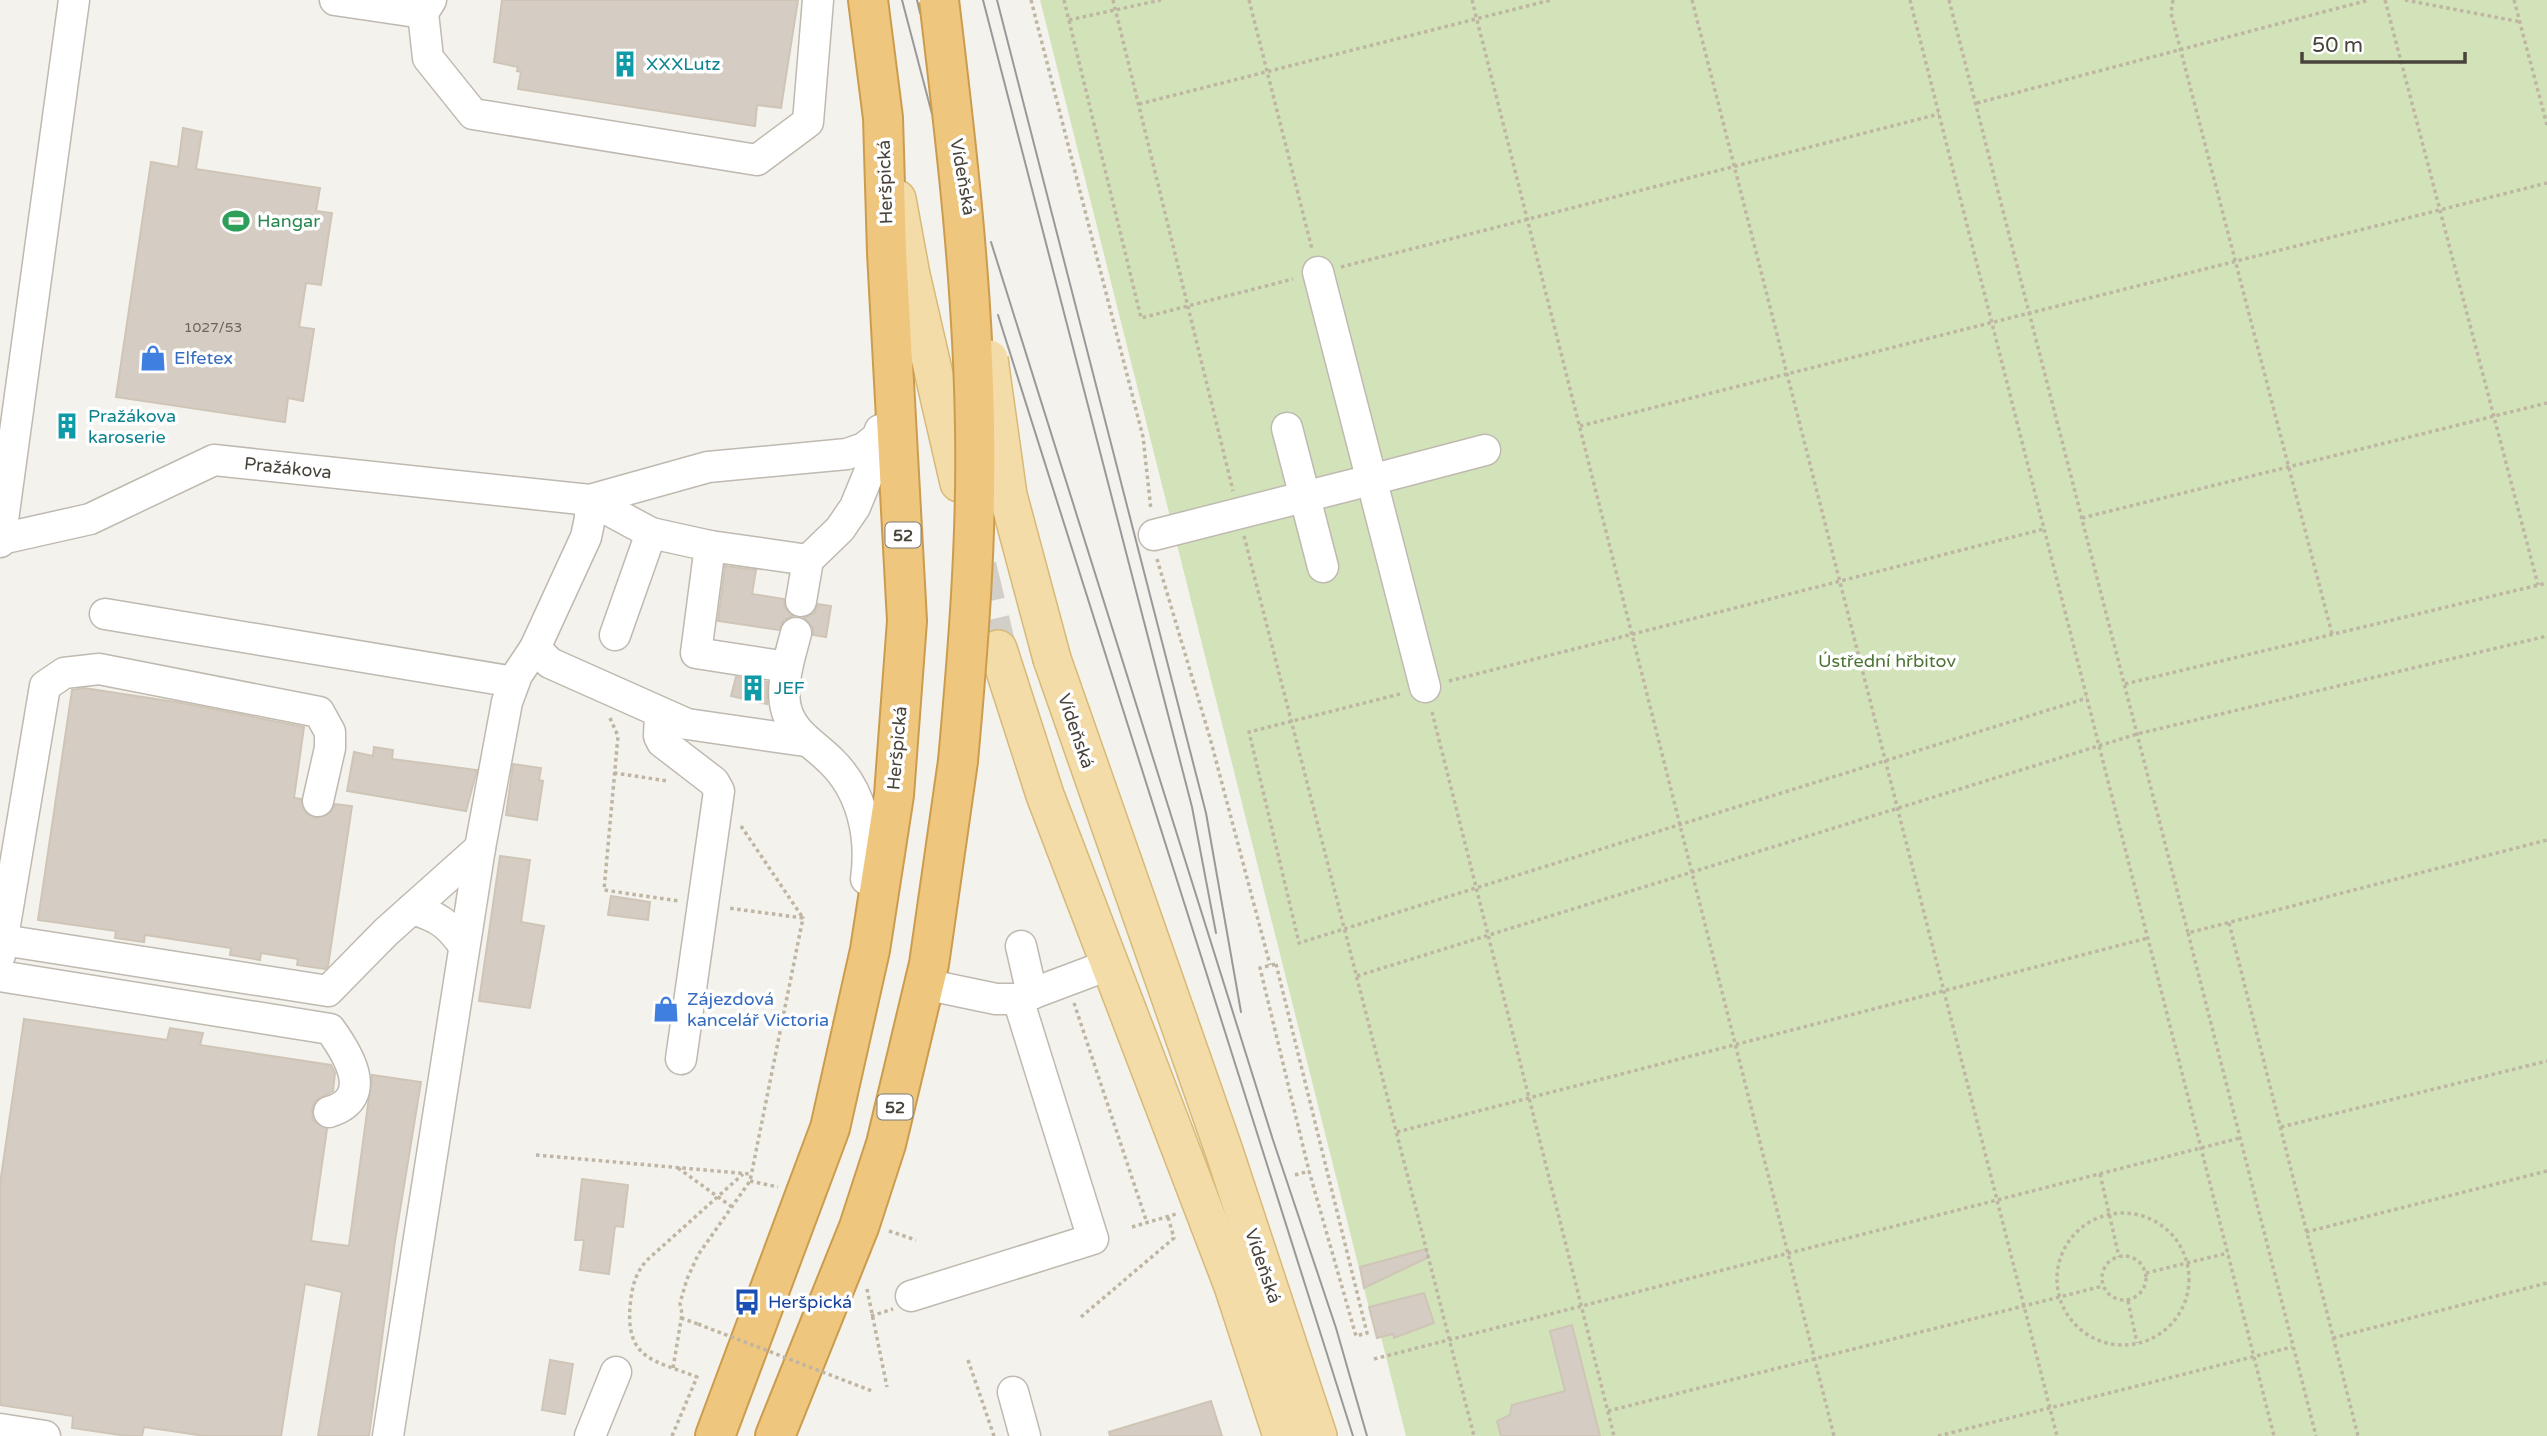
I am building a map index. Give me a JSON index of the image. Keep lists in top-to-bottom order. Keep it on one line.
{"streets":{"highway":["Vídeňská","Heršpická","52"],"street":["Pražákova"]},"crossings":[["Vídeňská","52"],["Heršpická","52"]],"parks":["Ústřední hřbitov"],"places":{"building":["XXXLutz","Pražákova karoserie","JEF"],"sports":["Hangar"],"shop":["Elfetex","Zájezdová kancelář Victoria"],"bus stop":["Heršpická"]},"house_numbers":["1027/53"],"scale_bar":"50 m"}
